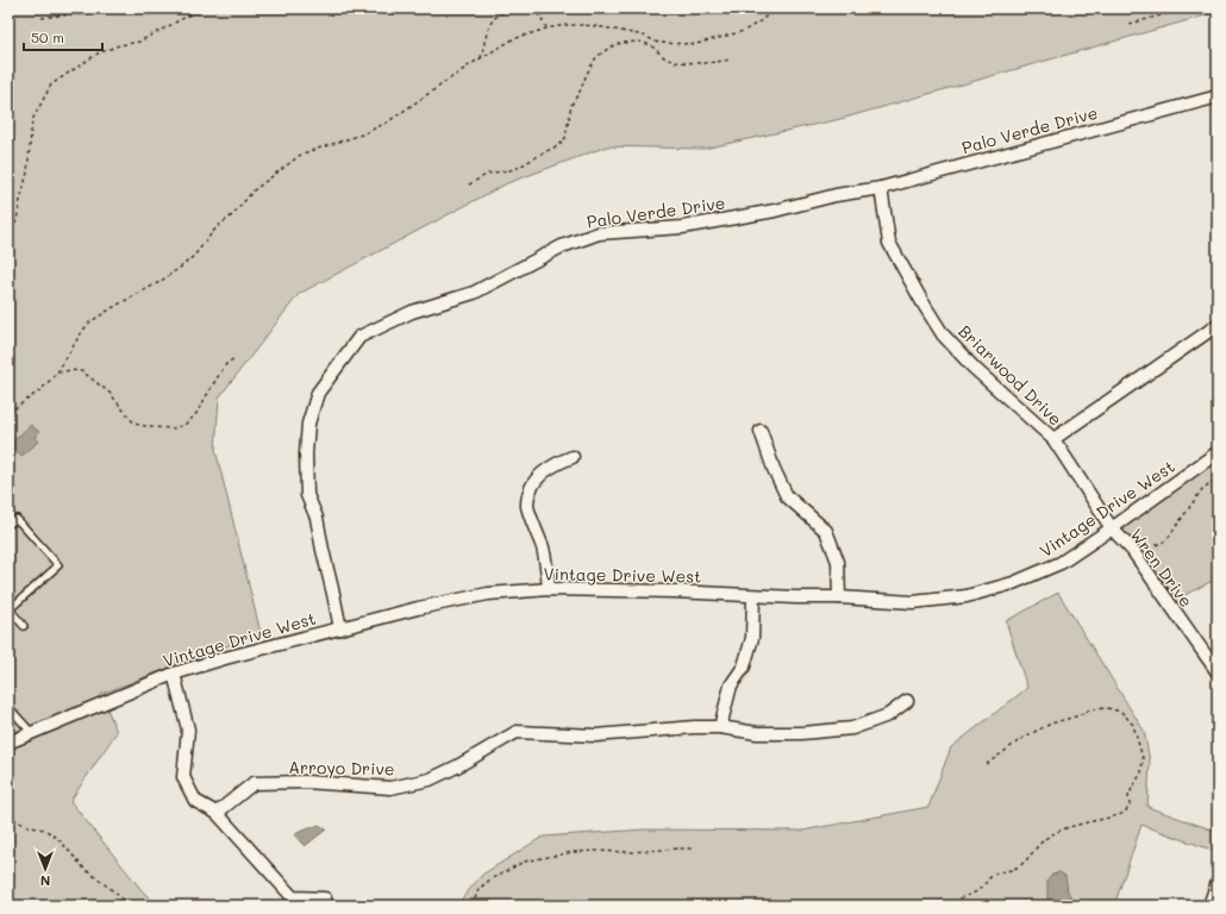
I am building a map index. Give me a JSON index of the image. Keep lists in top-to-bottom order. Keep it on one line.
{"streets":{"street":["Palo Verde Drive","Briarwood Drive","Vintage Drive West","Wren Drive","Arroyo Drive"]},"crossings":[["Palo Verde Drive","Briarwood Drive"],["Palo Verde Drive","Vintage Drive West"],["Briarwood Drive","Vintage Drive West"],["Briarwood Drive","Wren Drive"],["Vintage Drive West","Wren Drive"]],"scale_bar":"50 m","north":"bottom"}
